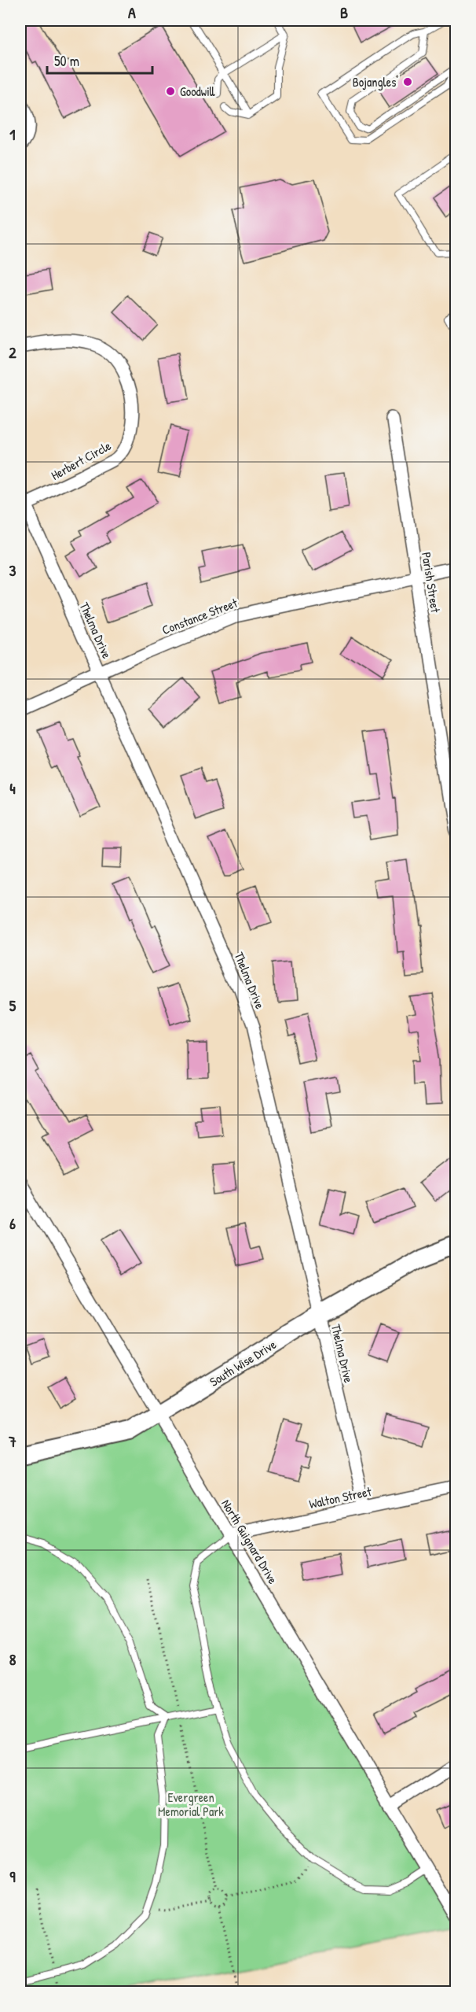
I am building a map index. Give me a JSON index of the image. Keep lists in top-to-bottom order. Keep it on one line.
{"streets":{"main road":["South Wise Drive"],"street":["Herbert Circle","Parish Street","Constance Street","Thelma Drive","Walton Street","North Guignard Drive"]},"crossings":[["Herbert Circle","Thelma Drive"],["Parish Street","Constance Street"],["Constance Street","Thelma Drive"],["Thelma Drive","South Wise Drive"],["Thelma Drive","Walton Street"],["South Wise Drive","North Guignard Drive"],["Walton Street","North Guignard Drive"]],"parks":["Evergreen Memorial Park"],"places":["Bojangles'","Goodwill"],"scale_bar":"50 m","grid":{"columns":["A","B"],"rows":["1","2","3","4","5","6","7","8","9"]}}
